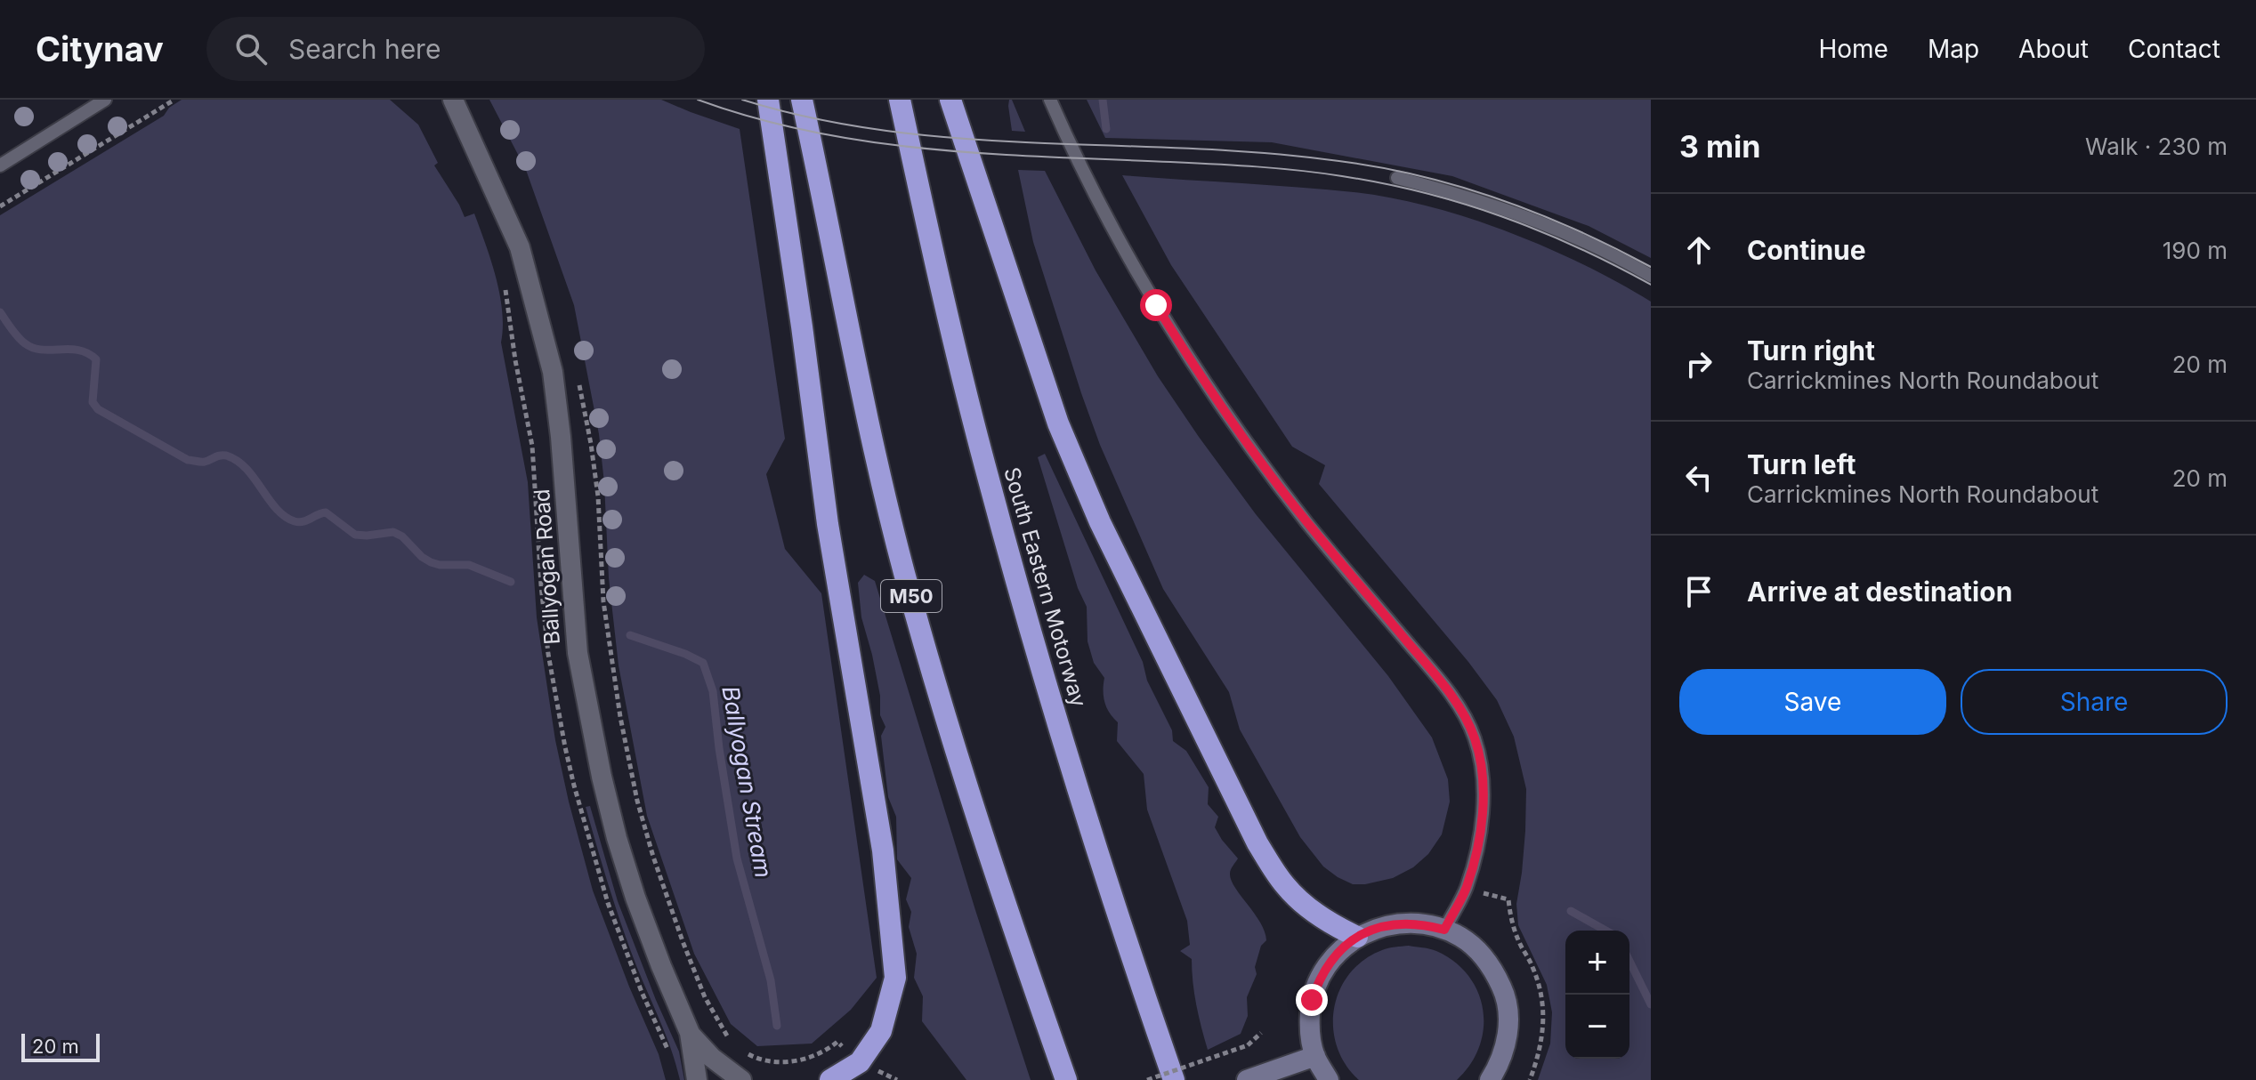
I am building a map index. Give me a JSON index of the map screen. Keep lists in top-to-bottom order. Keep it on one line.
{"streets":{"highway":["South Eastern Motorway","M50"],"street":["Ballyogan Road"]},"water":["Ballyogan Stream"],"scale_bar":"20 m","page":{"header":"Citynav","search":"Search here","nav":["Home","Map","About","Contact"],"heading":["3 min","Walk · 230 m"],"list":[["Continue","190 m"],["Turn right","Carrickmines North Roundabout","20 m"],["Turn left","Carrickmines North Roundabout","20 m"],"Arrive at destination"],"buttons":["Save","Share"],"map_buttons":["+","−"],"scale":"20 m"}}
